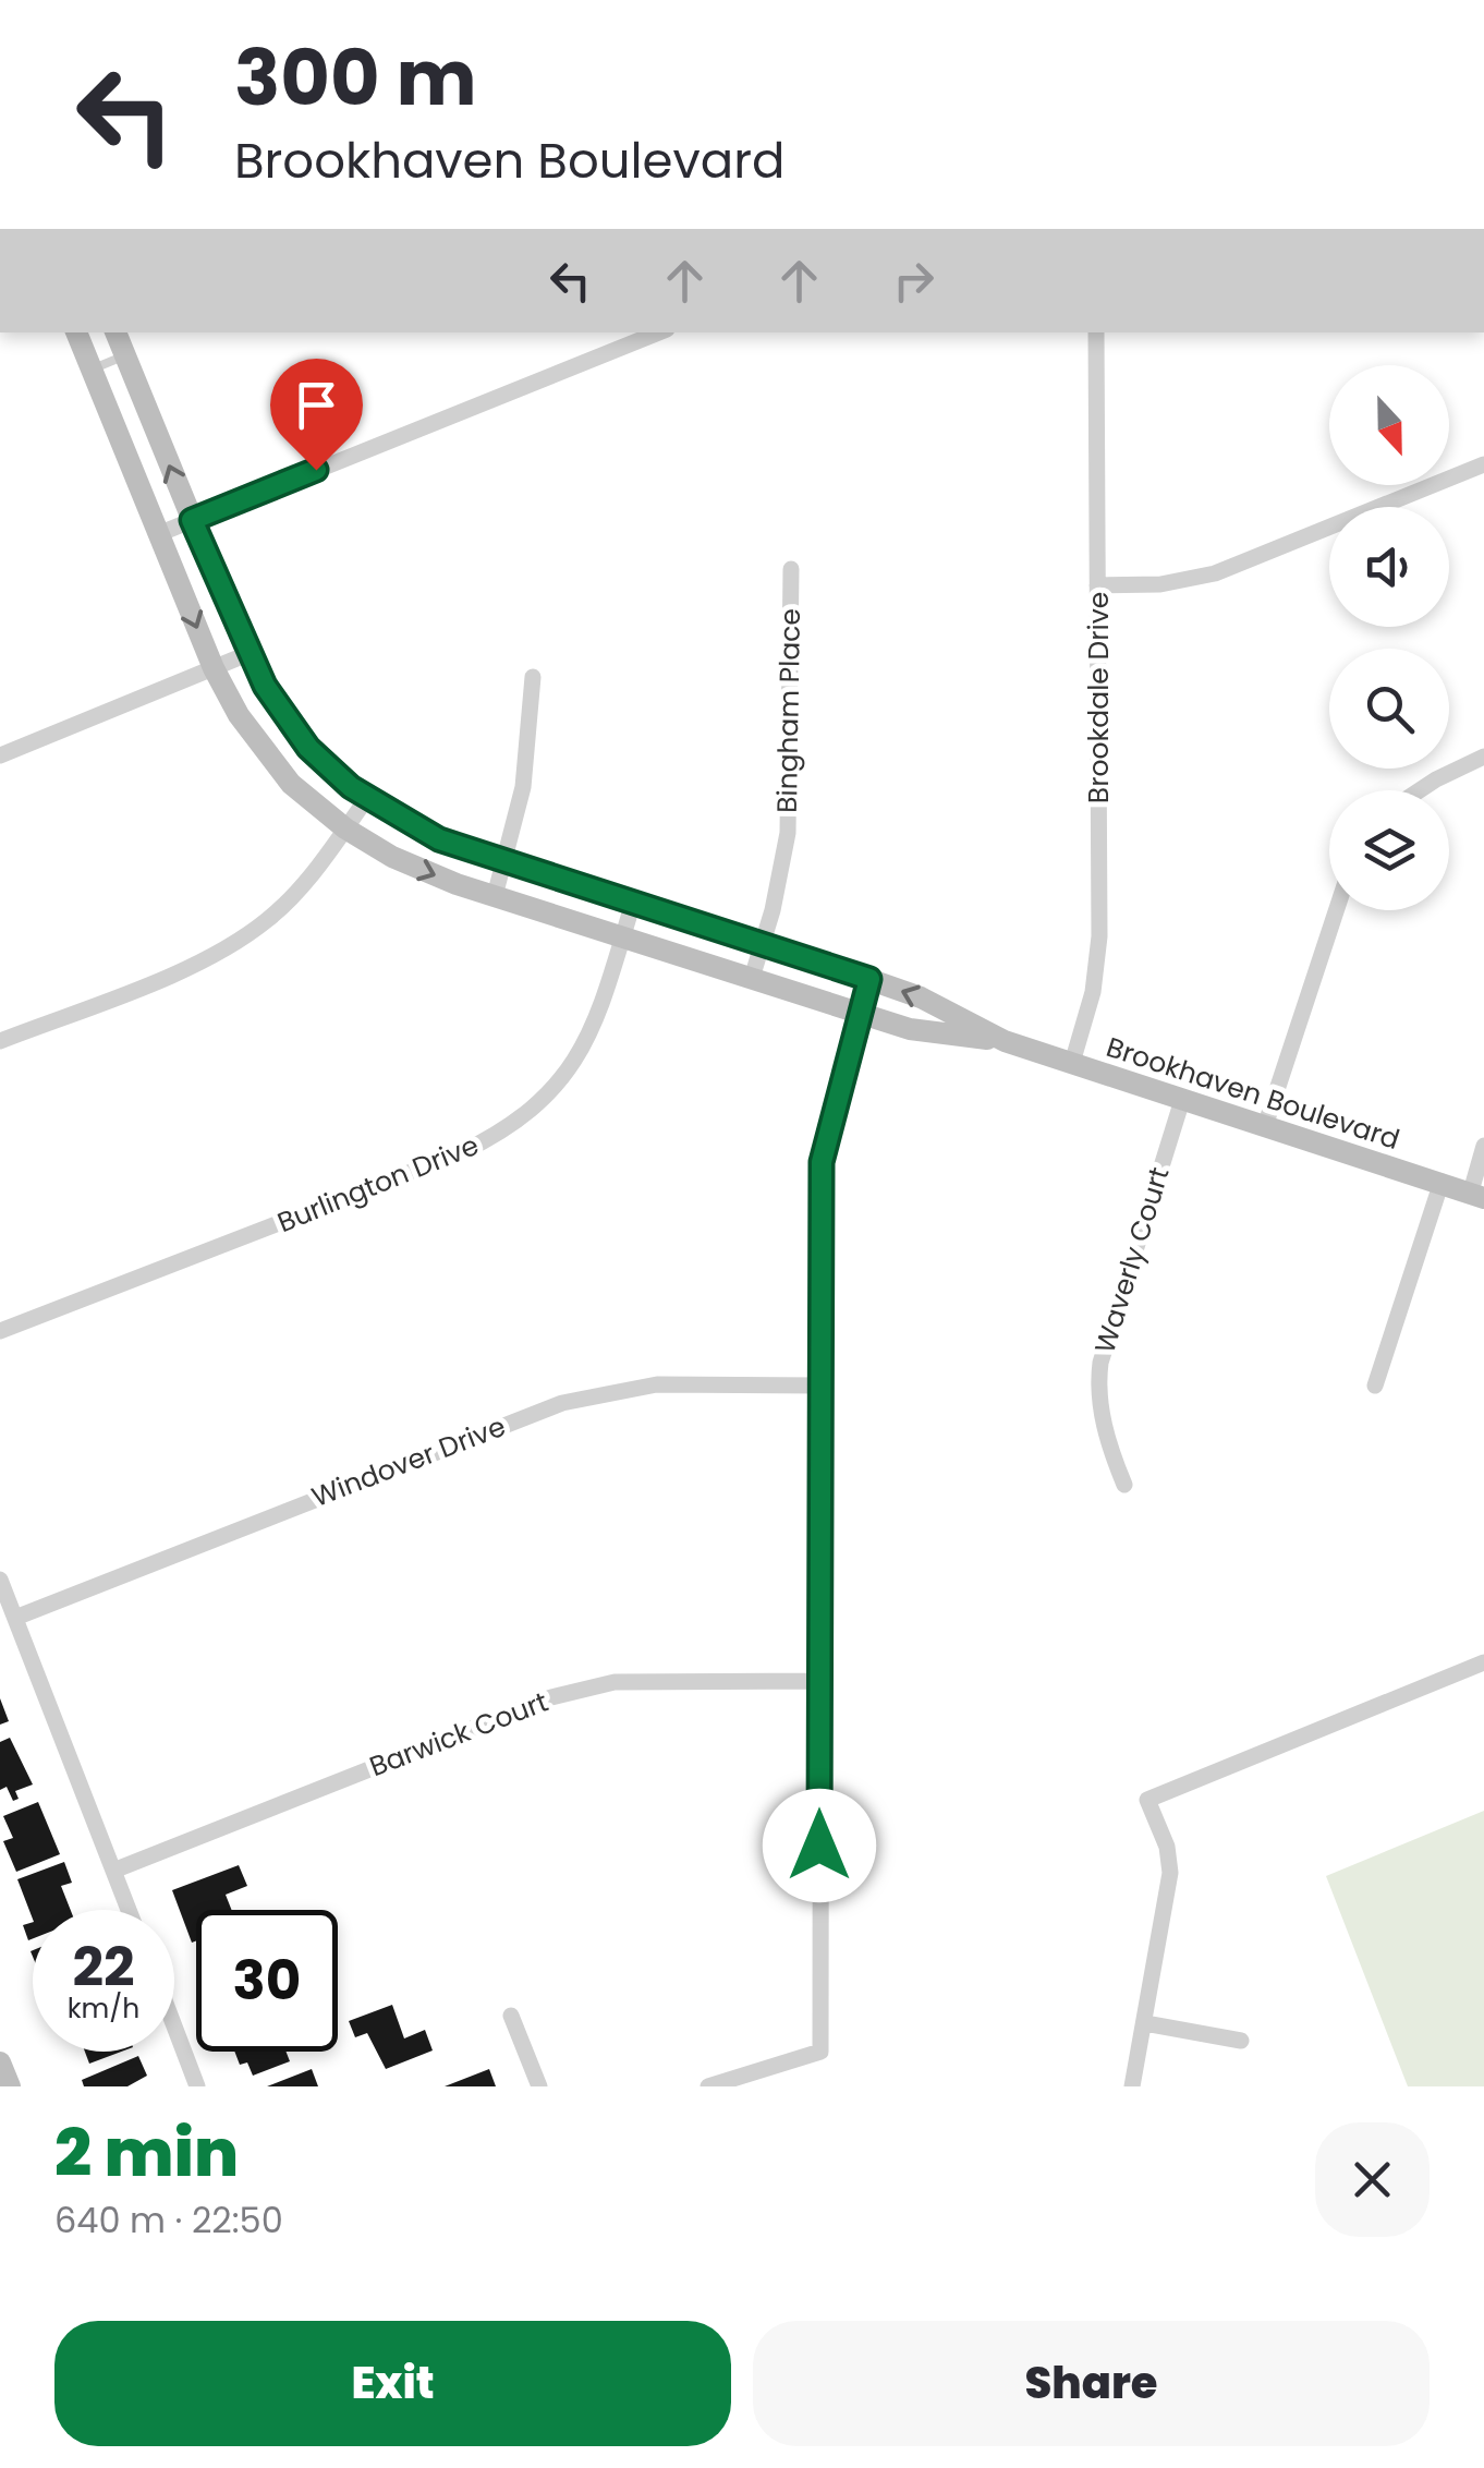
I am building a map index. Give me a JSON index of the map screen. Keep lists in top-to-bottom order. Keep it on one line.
{"streets":{"street":["Brookdale Drive","Bingham Place","Brookhaven Boulevard","Burlington Drive","Waverly Court","Windover Drive","Barwick Court"]},"crossings":[["Brookdale Drive","Brookhaven Boulevard"],["Bingham Place","Brookhaven Boulevard"],["Brookhaven Boulevard","Burlington Drive"],["Brookhaven Boulevard","Waverly Court"]],"north":"bottom","page":{"turn":["300 m","Brookhaven Boulevard"],"speed":"22 km/h","limit":"30","heading":["2 min","640 m · 22:50"],"buttons":["Exit","Share"]}}
